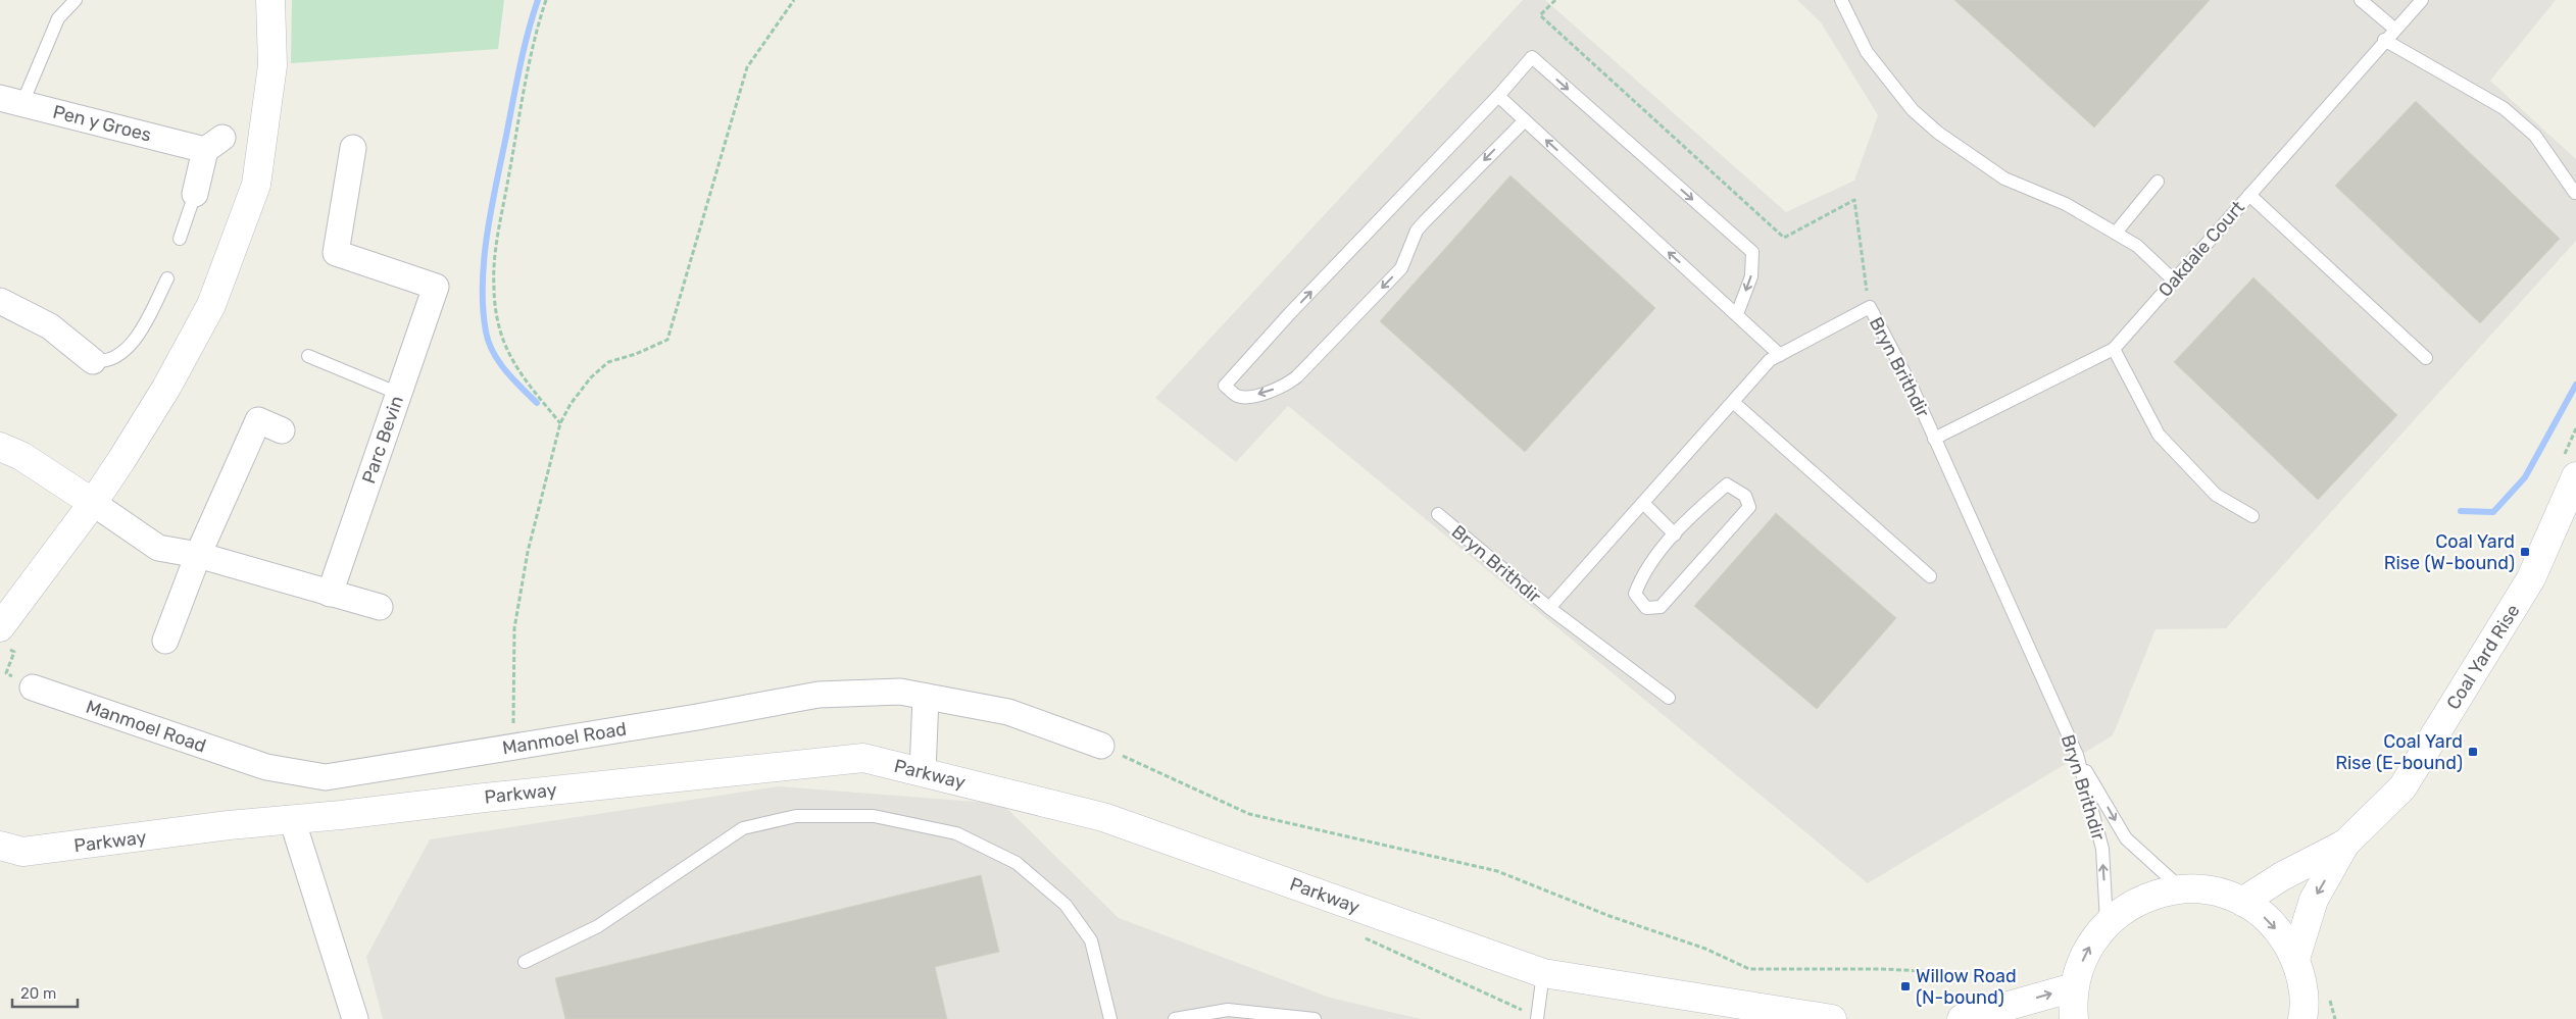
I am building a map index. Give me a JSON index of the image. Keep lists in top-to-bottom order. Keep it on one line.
{"streets":{"main road":["Coal Yard Rise","Parkway"],"street":["Pen y Groes","Parc Bevin","Manmoel Road"],"lane":["Oakdale Court","Bryn Brithdir"]},"crossings":[["Oakdale Court","Bryn Brithdir"]],"places":{"transit":["Coal Yard Rise (W-bound)","Coal Yard Rise (E-bound)","Willow Road (N-bound)"]},"scale_bar":"20 m"}
